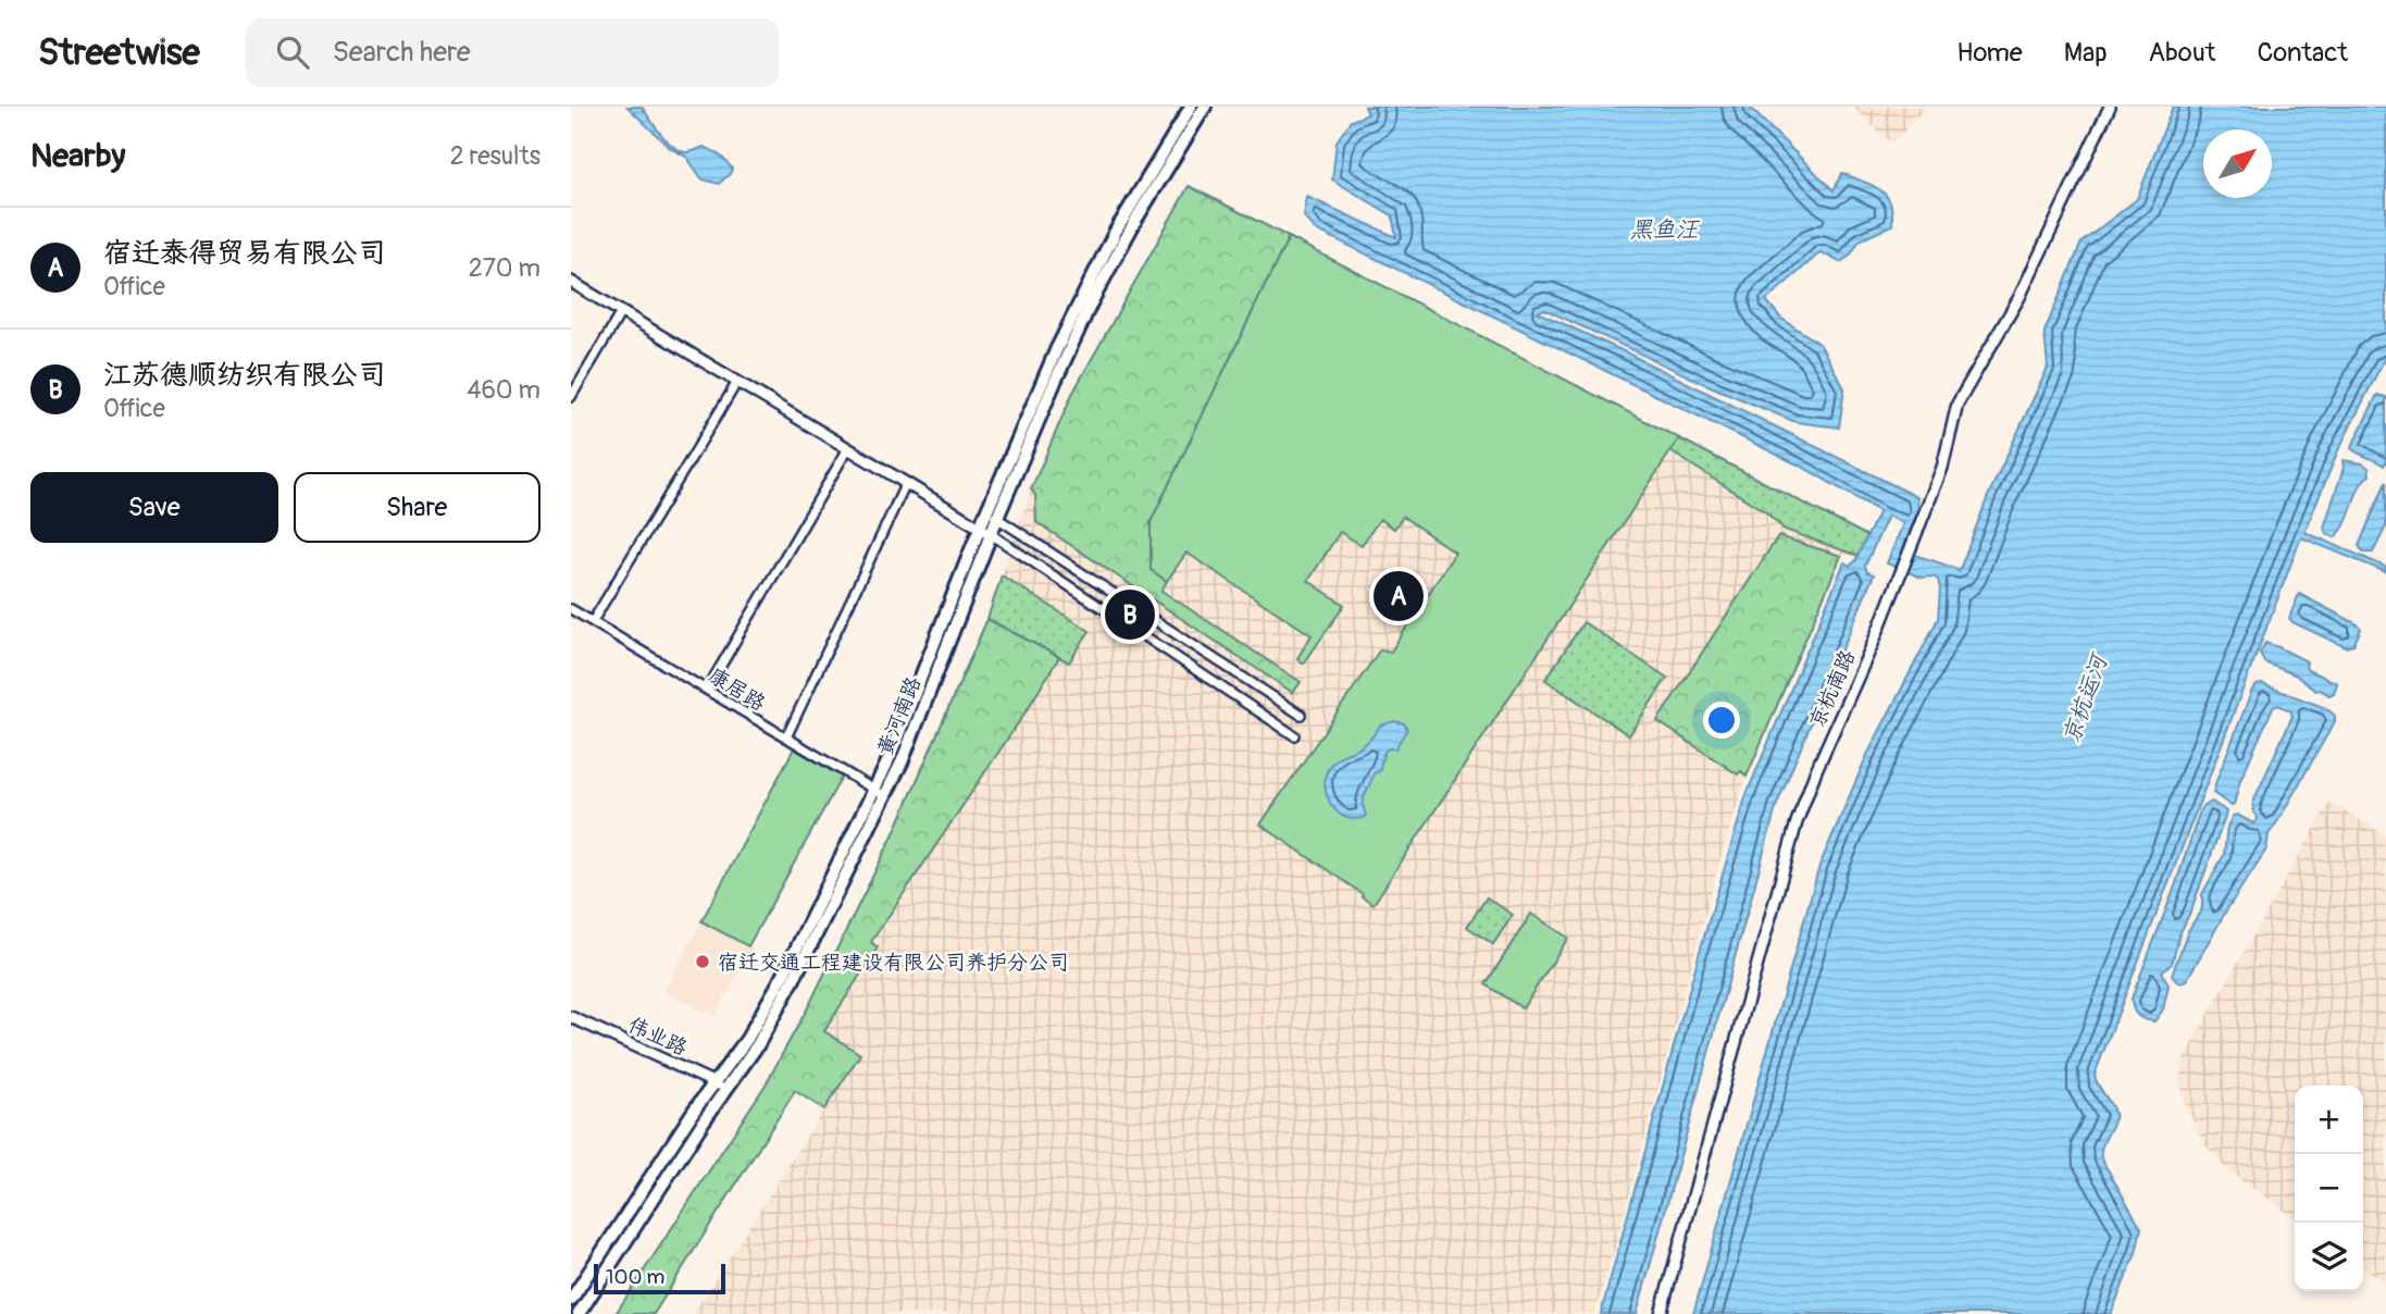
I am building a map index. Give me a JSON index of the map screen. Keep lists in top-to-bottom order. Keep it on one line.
{"streets":{"main road":["黄河南路"],"street":["康居路","京杭南路","伟业路"]},"crossings":[["康居路","黄河南路"],["黄河南路","伟业路"]],"water":["黑鱼汪","京杭运河"],"places":["宿迁交通工程建设有限公司养护分公司"],"scale_bar":"100 m","north":"top right","page":{"header":"Streetwise","search":"Search here","nav":["Home","Map","About","Contact"],"heading":["Nearby","2 results"],"list":[{"mark":"A","name":"宿迁泰得贸易有限公司","note":"Office","value":"270 m"},{"mark":"B","name":"江苏德顺纺织有限公司","note":"Office","value":"460 m"}],"buttons":["Save","Share"],"pins":["A","B"],"map_buttons":["+","−"],"scale":"100 m"}}
